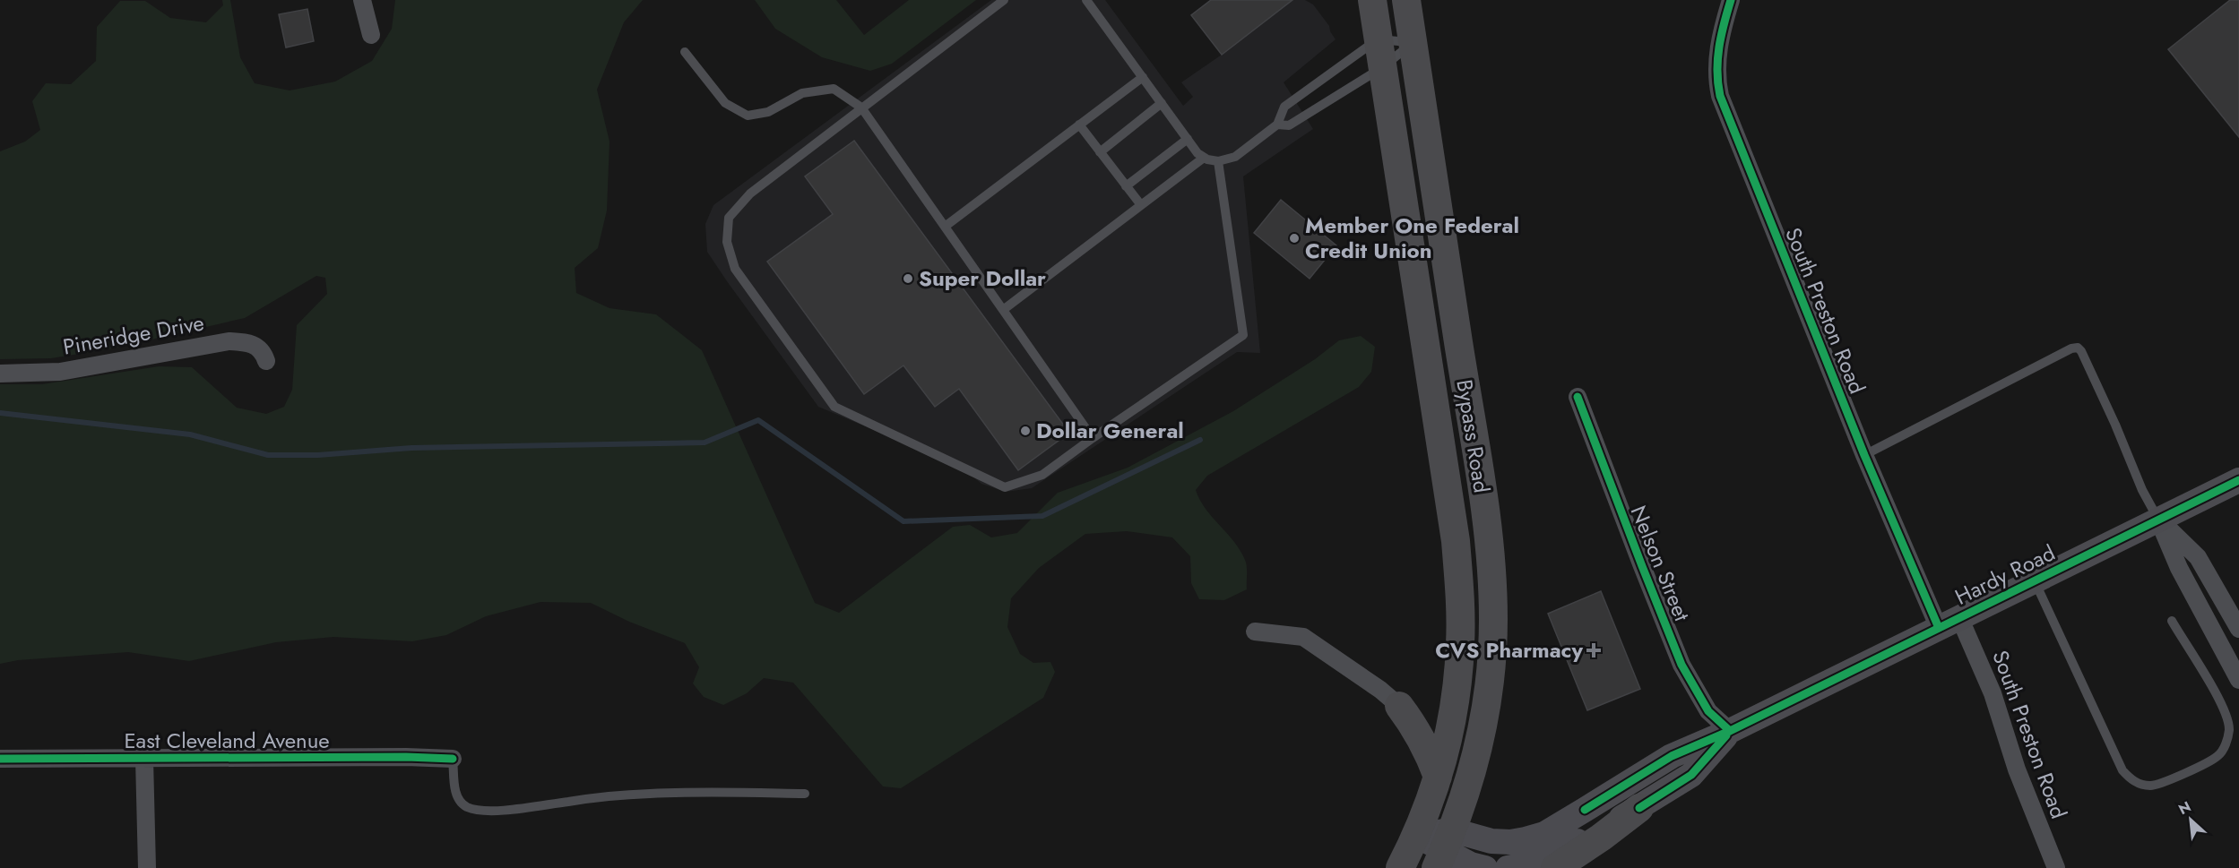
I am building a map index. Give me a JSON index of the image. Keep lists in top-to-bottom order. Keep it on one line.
{"streets":{"main road":["Bypass Road","Hardy Road"],"street":["South Preston Road","Pineridge Drive","Nelson Street","East Cleveland Avenue"]},"crossings":[["South Preston Road","Hardy Road"],["Bypass Road","Hardy Road"],["Nelson Street","Hardy Road"]],"places":{"other":["Member One Federal Credit Union","Super Dollar","Dollar General"],"health":["CVS Pharmacy"]},"north":"top left"}
